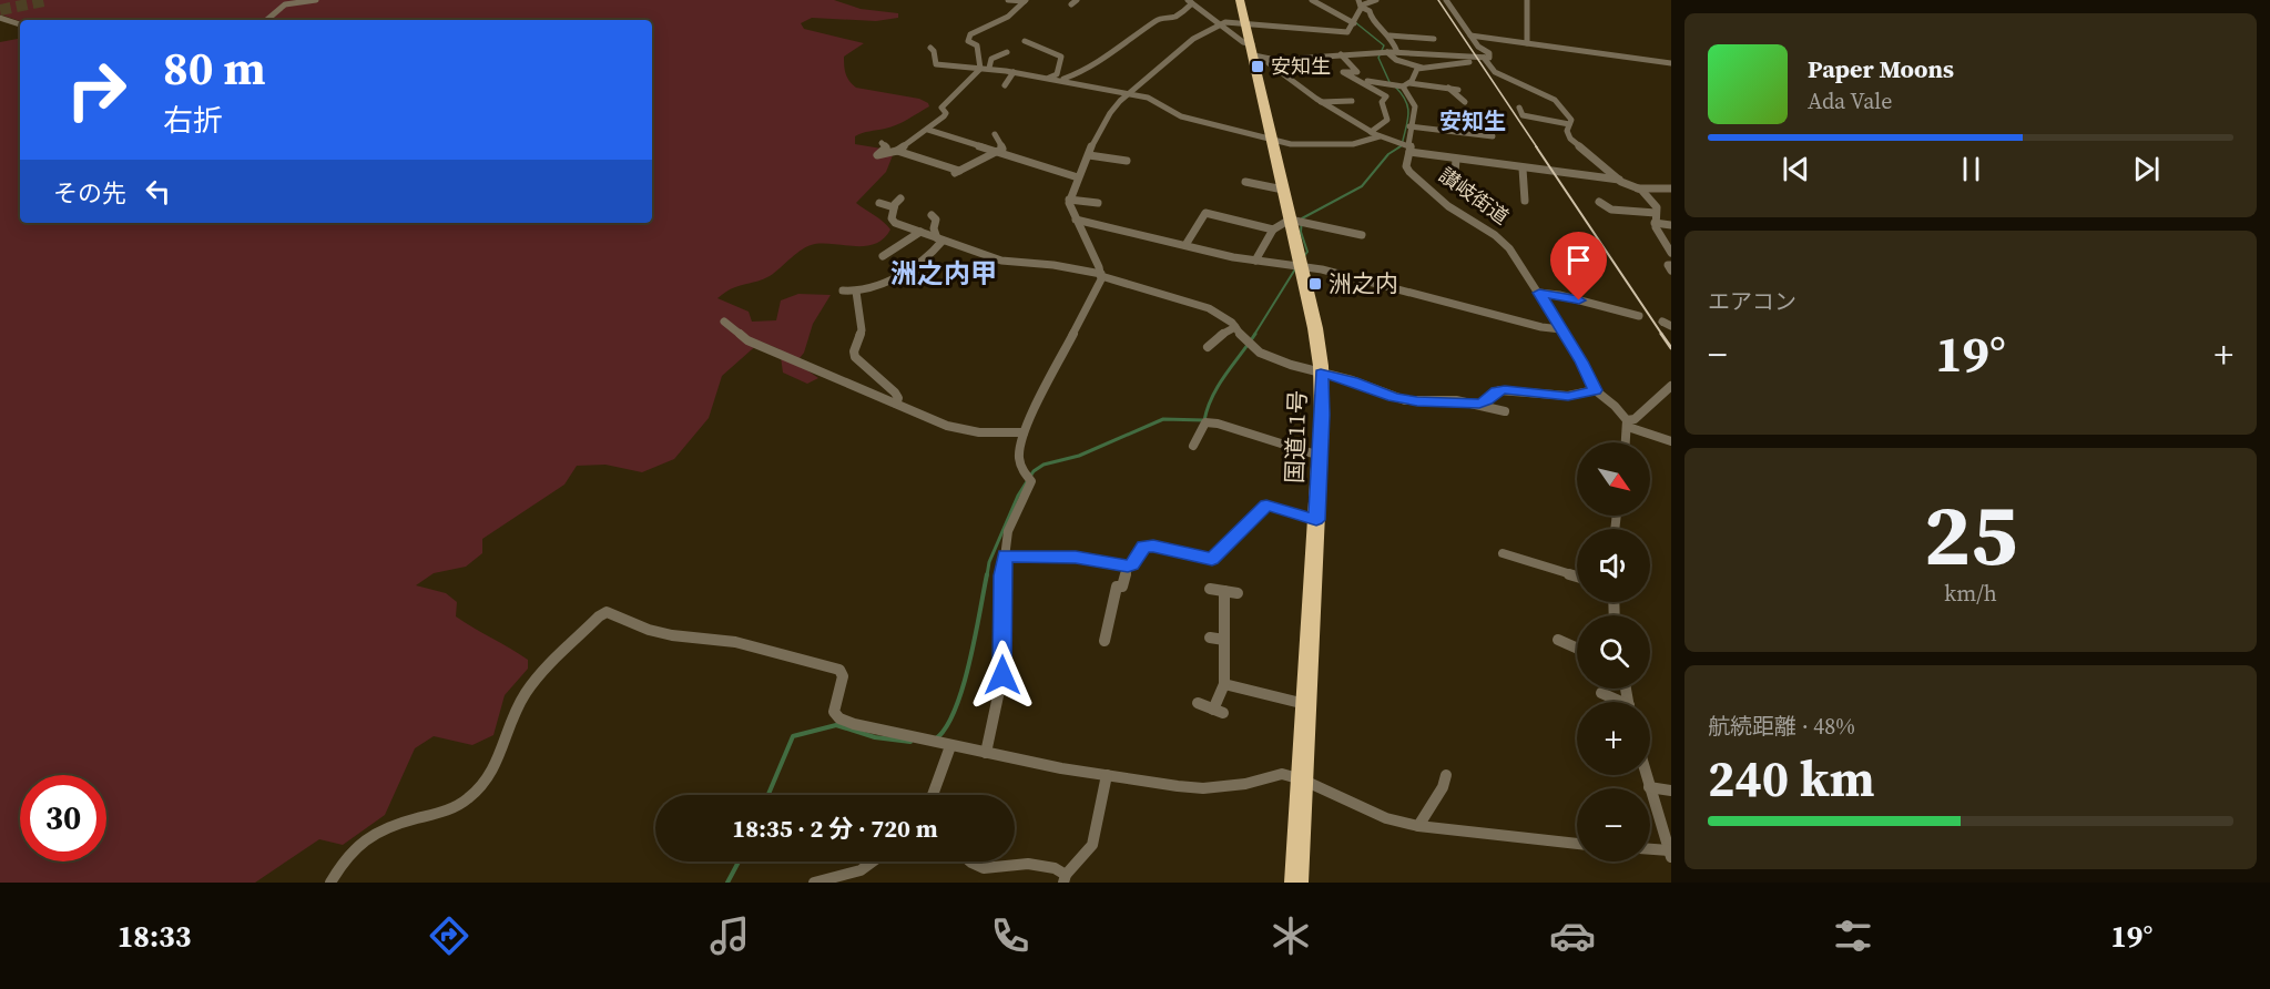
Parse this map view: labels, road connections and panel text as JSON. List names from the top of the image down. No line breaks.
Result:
{"streets":{"highway":["国道11号"],"street":["讃岐街道"]},"districts":["安知生","洲之内甲"],"places":{"transit":["安知生","洲之内"]},"north":"bottom right","page":{"turn":["80 m","右折"],"song":["Paper Moons","Ada Vale"],"then":"その先","tile":["エアコン",["25","km/h"],["航続距離 · 48%","240 km"]],"heat":["−","19°","+"],"map_buttons":["+","−"],"limit":"30","trip":"18:35 · 2 分 · 720 m","tabs":["18:33","19°"]}}
